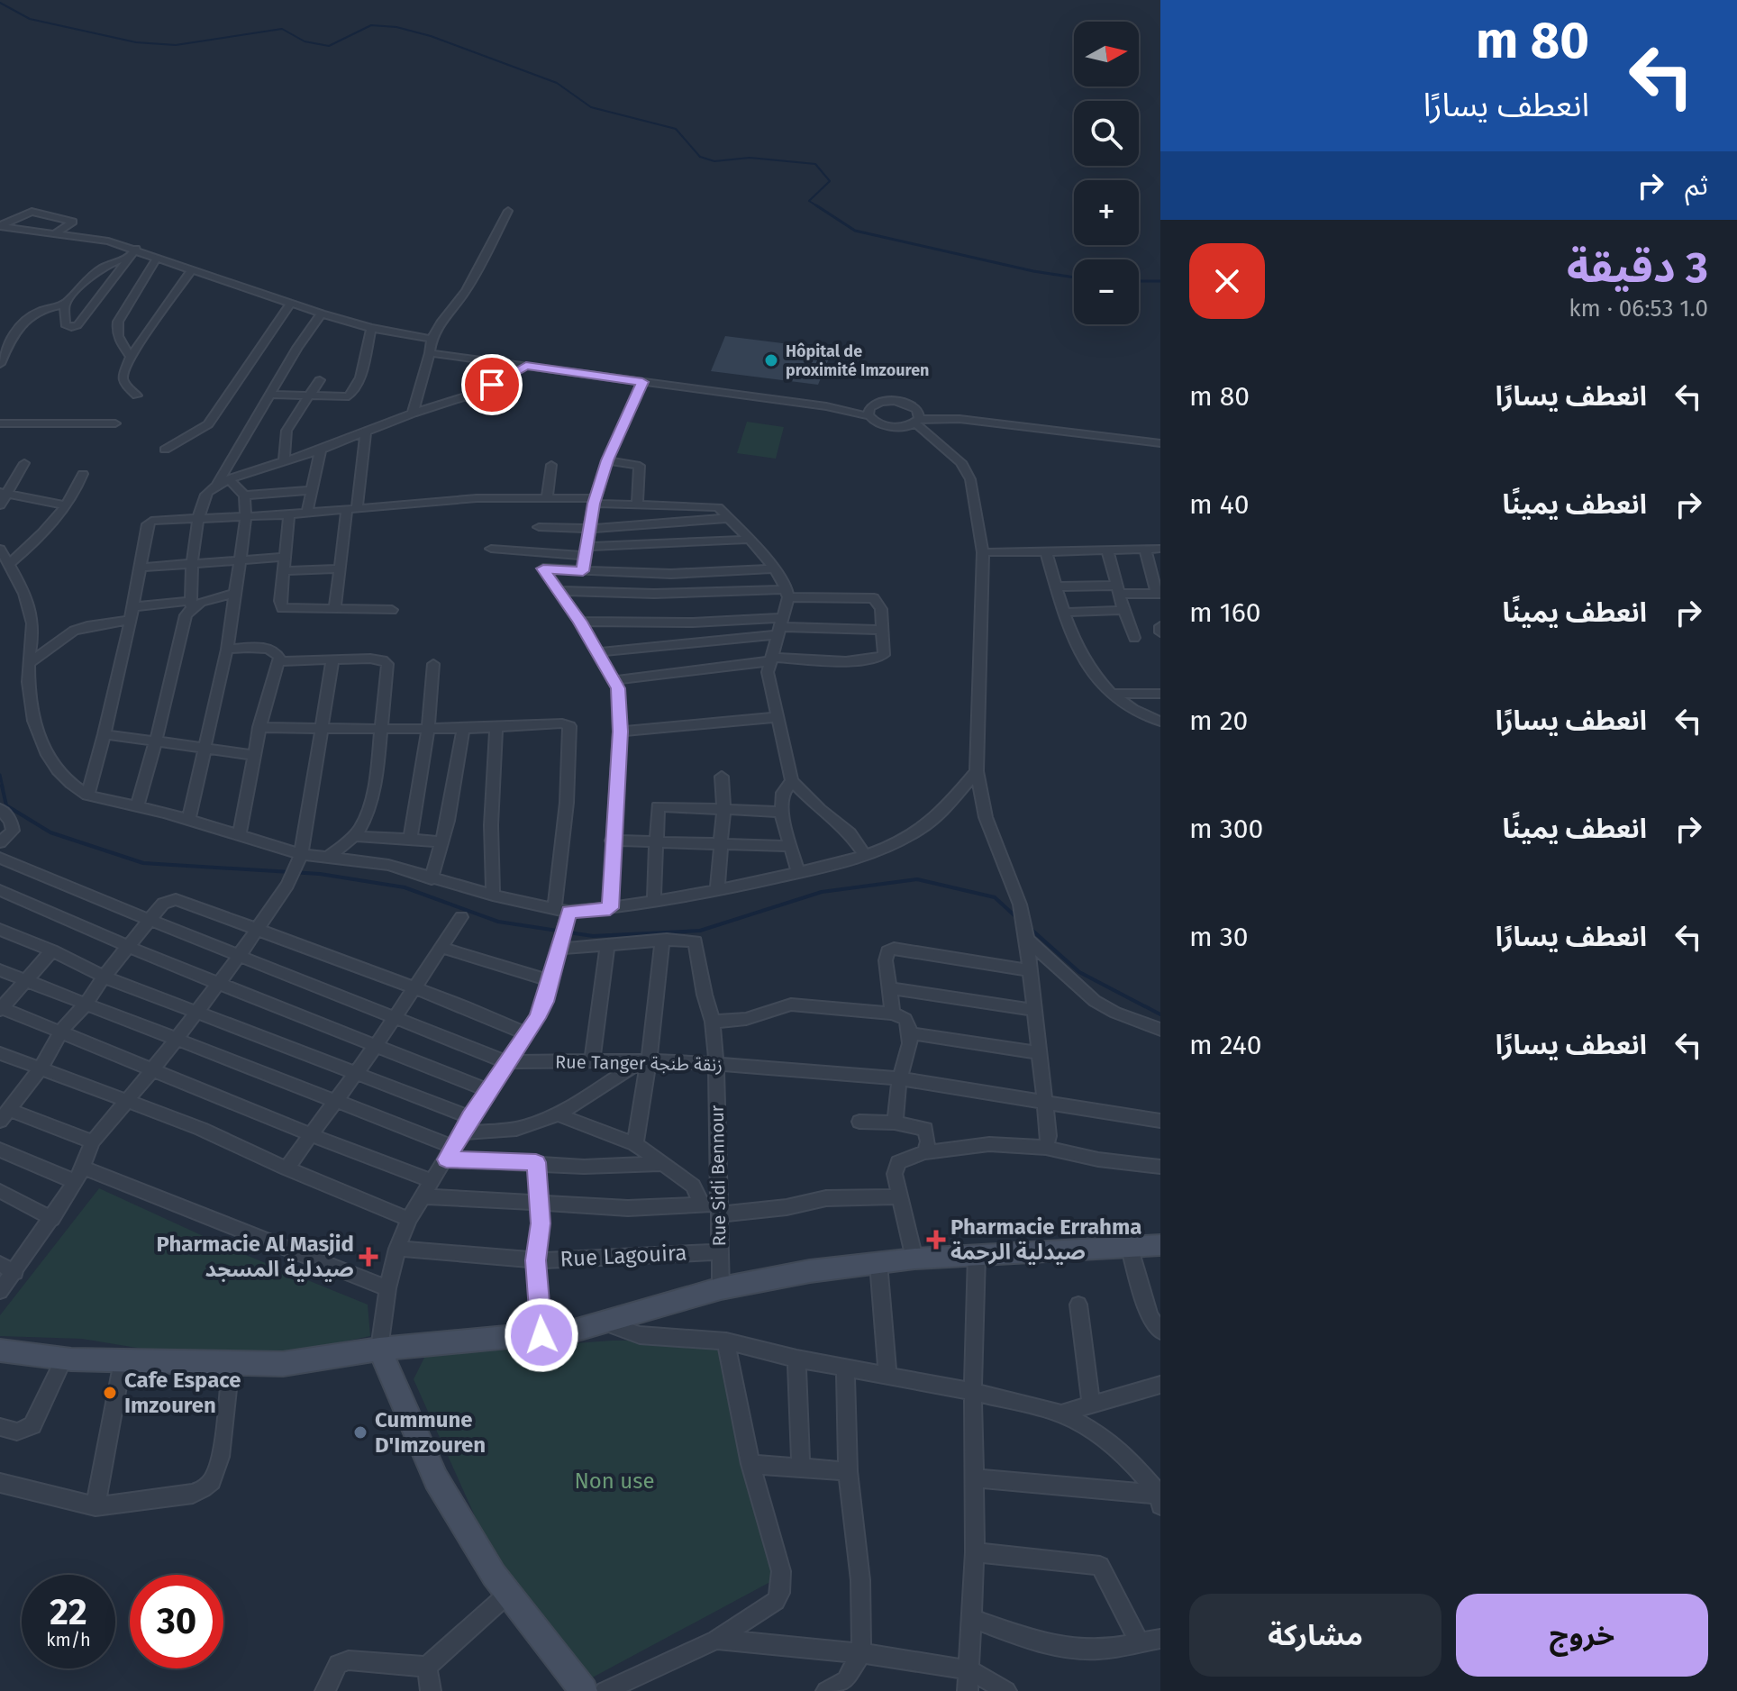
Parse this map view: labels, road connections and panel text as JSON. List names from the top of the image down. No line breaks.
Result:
{"streets":{"street":["Rue Tanger زنقة طنجة","Rue Sidi Bennour","Rue Lagouira"]},"crossings":[["Rue Tanger زنقة طنجة","Rue Sidi Bennour"],["Rue Sidi Bennour","Rue Lagouira"]],"parks":["Non use"],"places":{"other":["Hôpital de proximité Imzouren","Cafe Espace Imzouren","Cummune D'Imzouren"],"health":["Pharmacie Errahma صيدلية الرحمة","Pharmacie Al Masjid صيدلية المسجد"]},"north":"right","page":{"turn":["80 m","انعطف يسارًا"],"map_buttons":["+","−"],"then":"ثم","heading":["3 دقيقة","1.0 km · 06:53"],"list":[{"name":"انعطف يسارًا","value":"80 m"},{"name":"انعطف يمينًا","value":"40 m"},{"name":"انعطف يمينًا","value":"160 m"},{"name":"انعطف يسارًا","value":"20 m"},{"name":"انعطف يمينًا","value":"300 m"},{"name":"انعطف يسارًا","value":"30 m"},{"name":"انعطف يسارًا","value":"240 m"}],"speed":"22 km/h","limit":"30","buttons":["خروج","مشاركة"]}}
